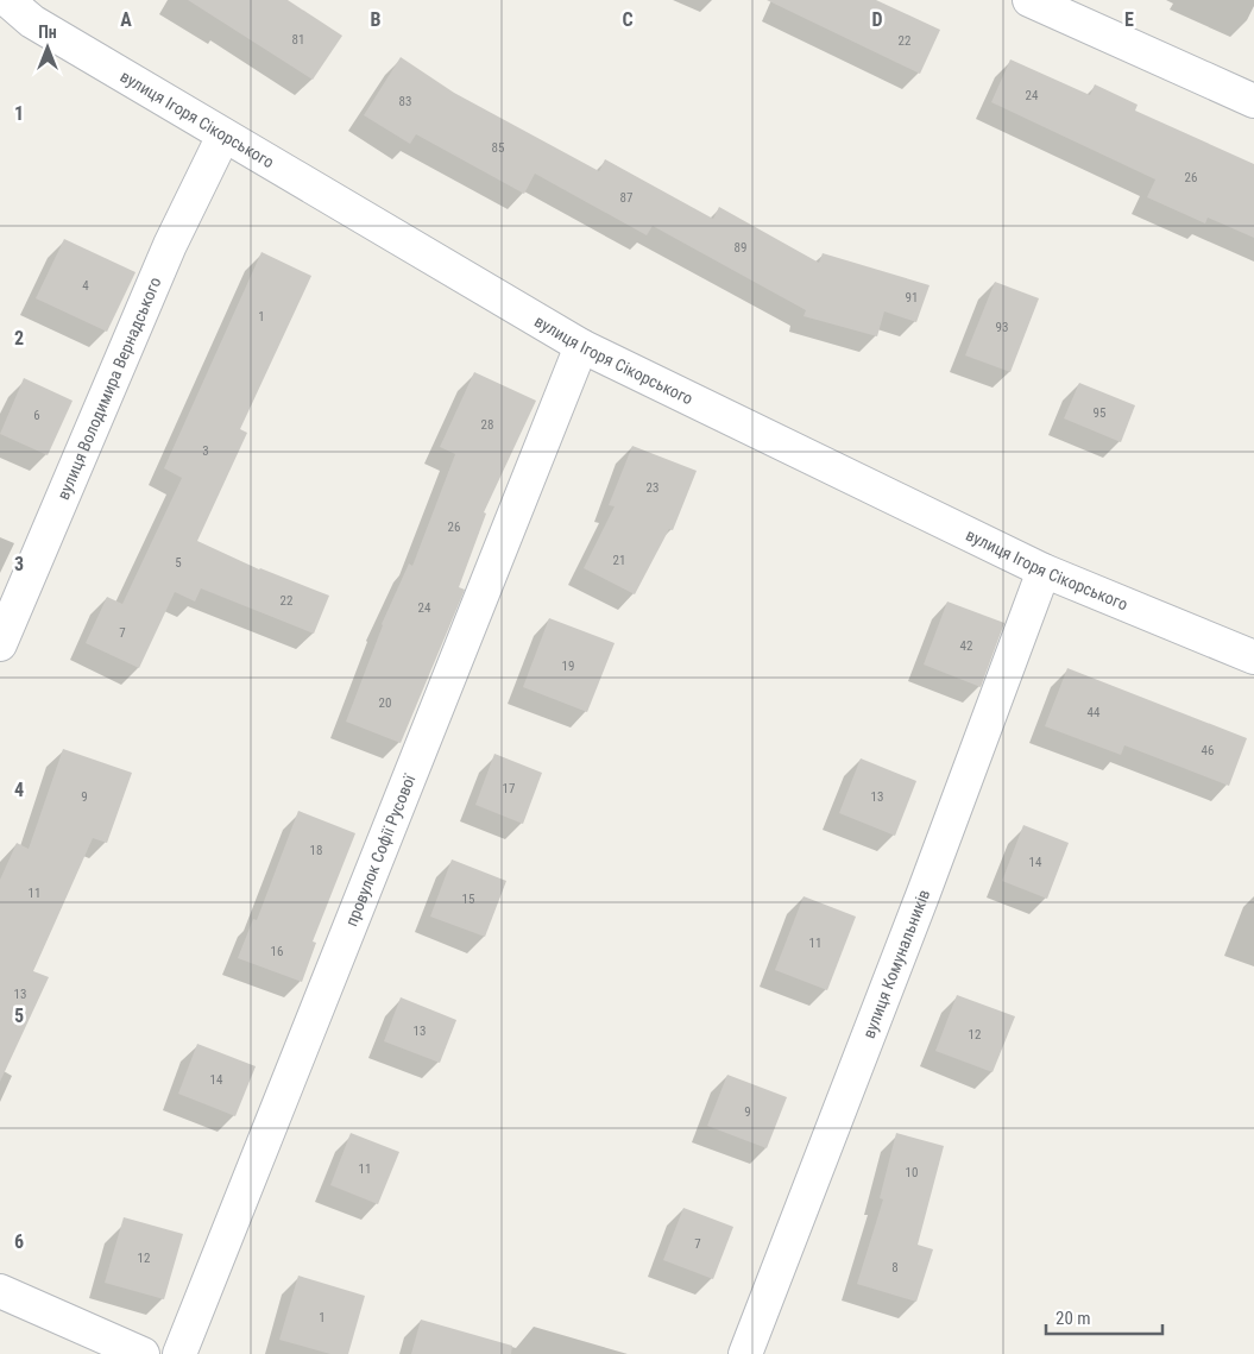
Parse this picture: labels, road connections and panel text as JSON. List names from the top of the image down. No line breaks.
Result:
{"streets":{"street":["вулиця Ігоря Сікорського","вулиця Володимира Вернадського","провулок Софії Русової","вулиця Комунальників"]},"crossings":[["вулиця Ігоря Сікорського","вулиця Володимира Вернадського"],["вулиця Ігоря Сікорського","провулок Софії Русової"],["вулиця Ігоря Сікорського","вулиця Комунальників"]],"house_numbers":["81","22","24","83","85","26","87","89","4","91","1","93","95","6","28","3","23","26","21","5","22","24","7","42","19","20","44","46","17","9","13","18","14","11","15","11","16","13","13","12","14","9","11","10","7","12","8","1"],"scale_bar":"20 m","north":"top","grid":{"columns":["A","B","C","D","E"],"rows":["1","2","3","4","5","6"]}}
